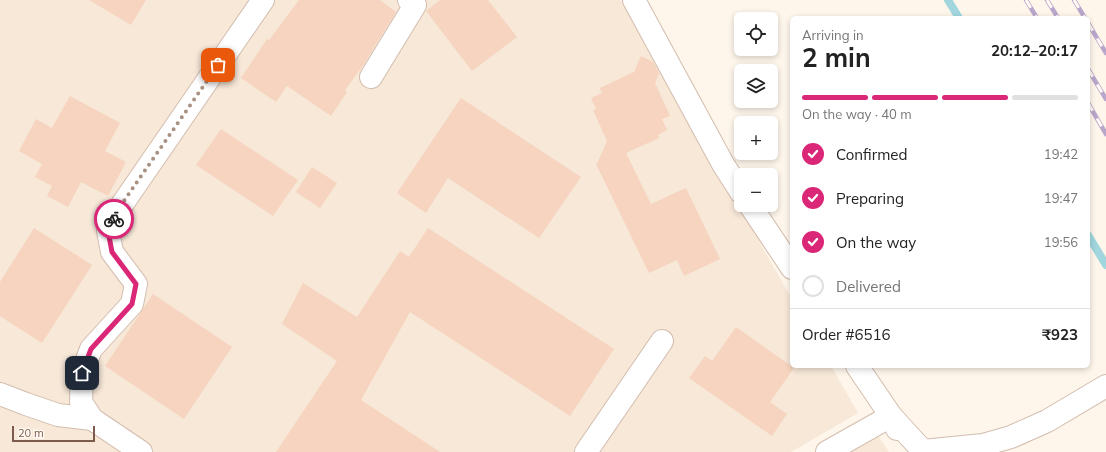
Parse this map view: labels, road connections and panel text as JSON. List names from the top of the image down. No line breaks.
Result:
{"scale_bar":"20 m","page":{"map_buttons":["+","−"],"heading":["2 min","Arriving in","20:12–20:17"],"panel":["Order #6516","₹923"],"bar":"On the way · 40 m","list":[["Confirmed","19:42"],["Preparing","19:47"],["On the way","19:56"],"Delivered"],"scale":"20 m"}}
